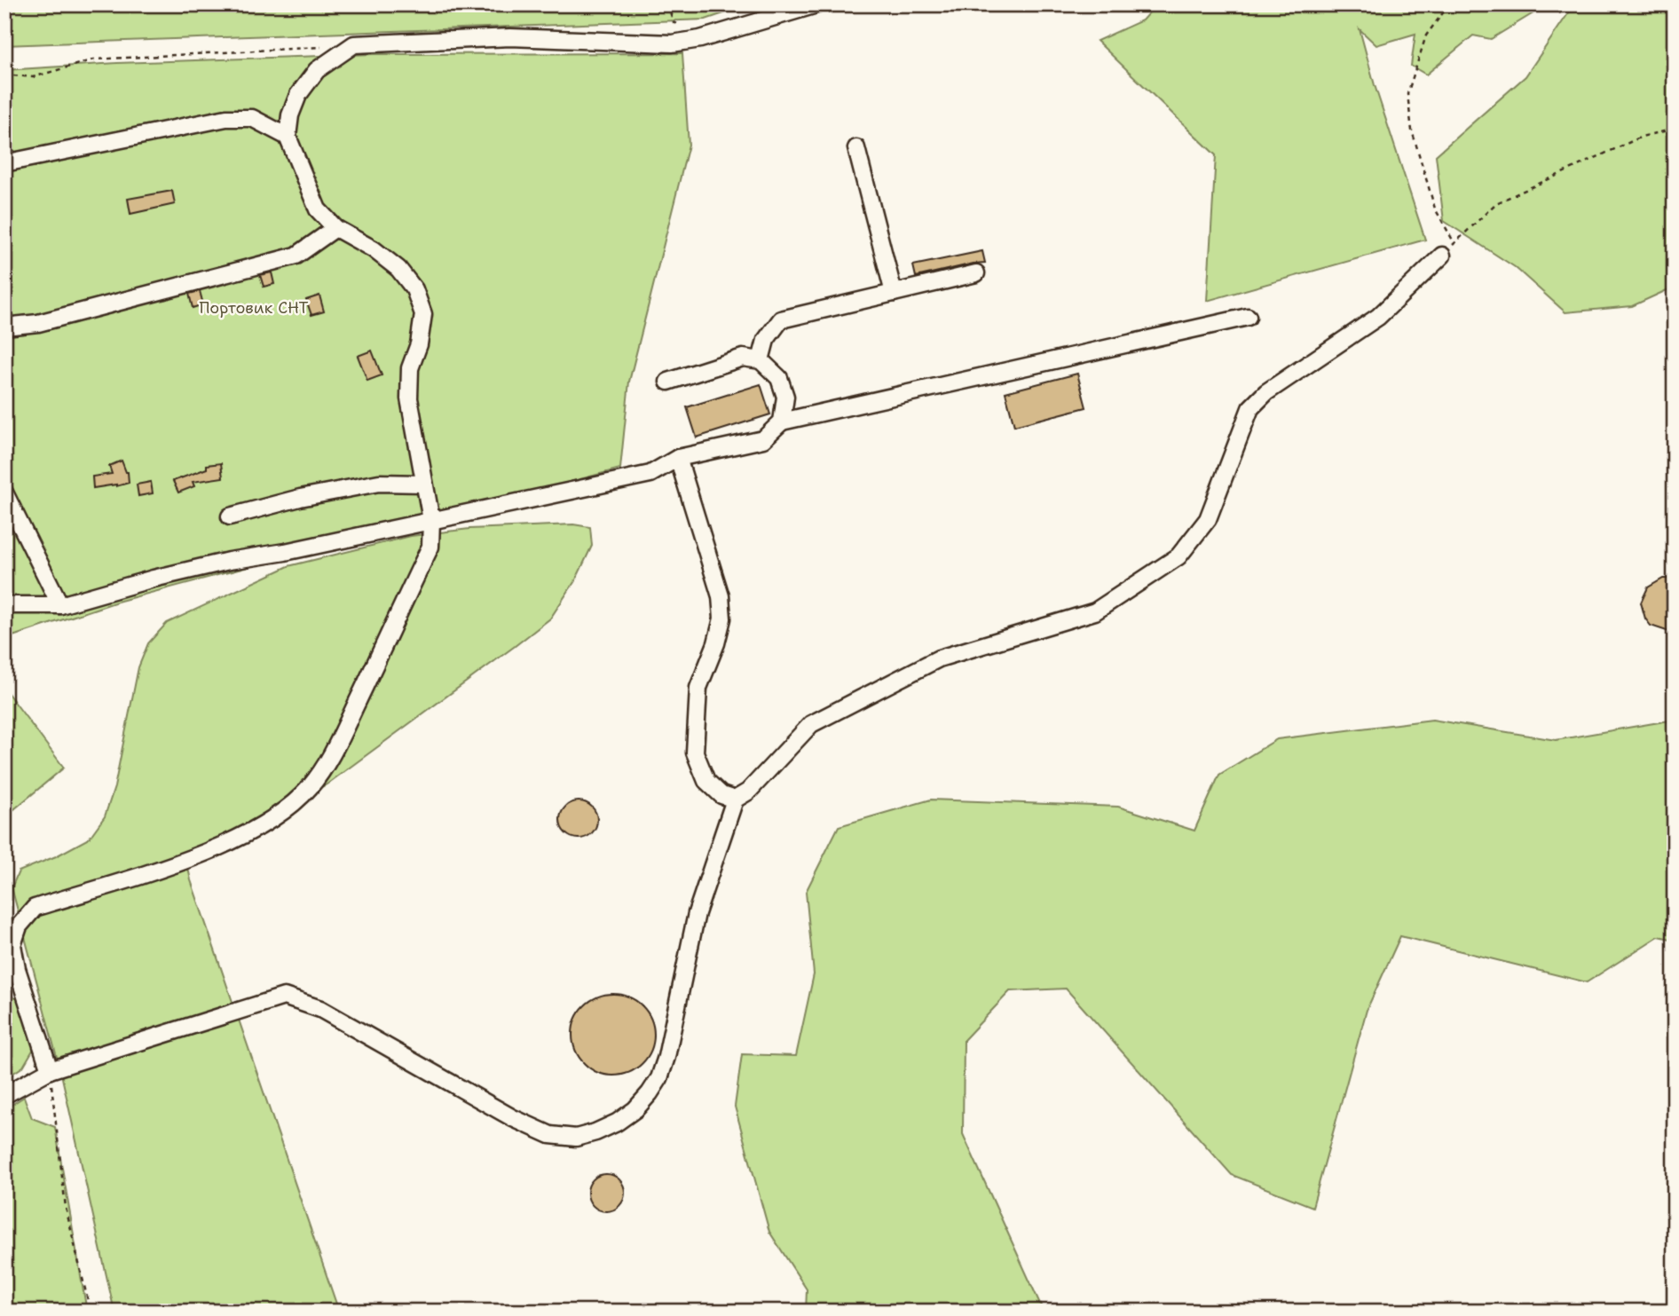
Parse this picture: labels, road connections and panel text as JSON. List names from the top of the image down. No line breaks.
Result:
{"parks":["Портовик СНТ"]}
